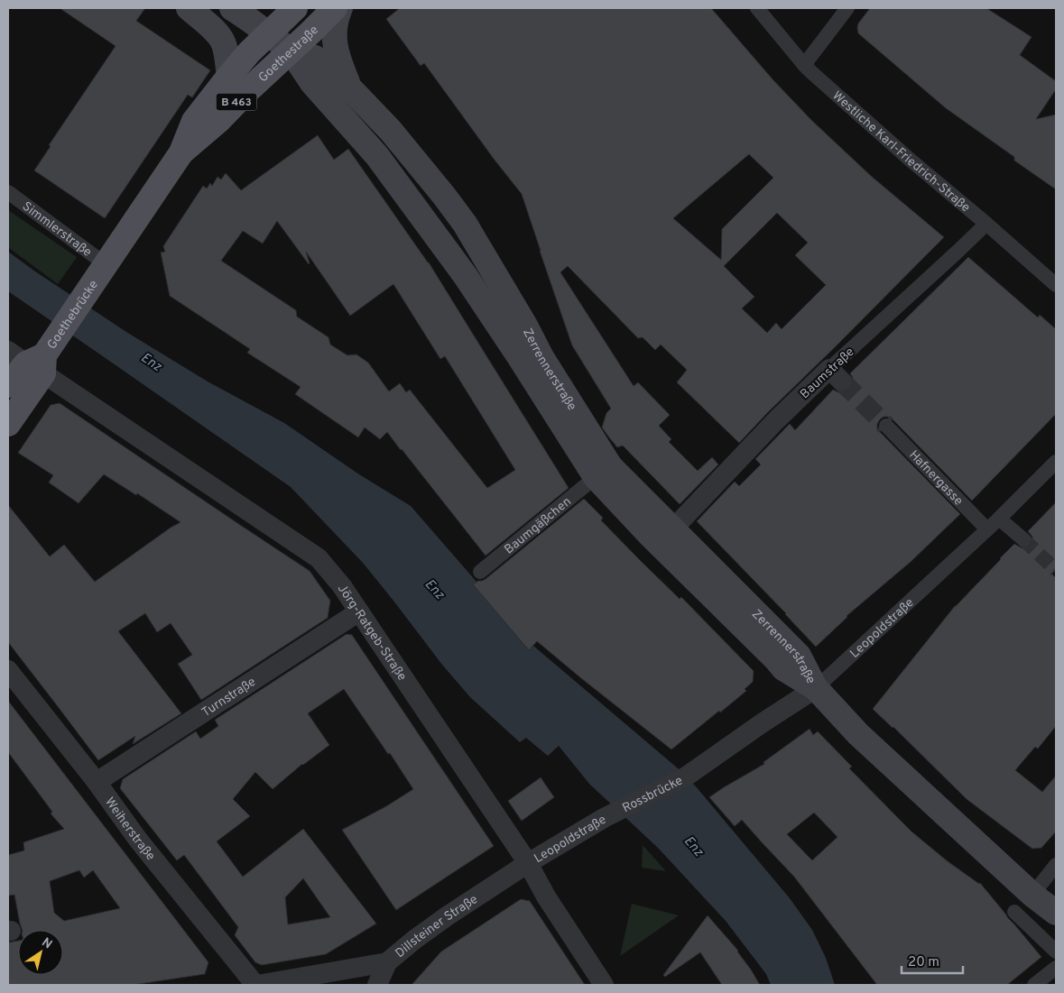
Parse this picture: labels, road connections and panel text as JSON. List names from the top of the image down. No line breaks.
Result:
{"streets":{"main road":["Goethestraße","B 463","Goethebrücke","Zerrennerstraße"],"street":["Westliche Karl-Friedrich-Straße","Simmlerstraße","Baumstraße","Hafnergasse","Baumgäßchen","Leopoldstraße","Jörg-Ratgeb-Straße","Turnstraße","Rossbrücke","Weiherstraße","Dillsteiner Straße"]},"crossings":[["Goethestraße","Simmlerstraße"],["Goethestraße","Goethebrücke"],["Goethestraße","Zerrennerstraße"],["B 463","Goethebrücke"],["B 463","Jörg-Ratgeb-Straße"],["Westliche Karl-Friedrich-Straße","Baumstraße"],["Simmlerstraße","Goethebrücke"],["Goethebrücke","Jörg-Ratgeb-Straße"],["Zerrennerstraße","Baumstraße"],["Zerrennerstraße","Baumgäßchen"],["Zerrennerstraße","Leopoldstraße"],["Hafnergasse","Leopoldstraße"],["Leopoldstraße","Jörg-Ratgeb-Straße"],["Leopoldstraße","Rossbrücke"],["Leopoldstraße","Dillsteiner Straße"],["Jörg-Ratgeb-Straße","Turnstraße"],["Jörg-Ratgeb-Straße","Dillsteiner Straße"],["Turnstraße","Weiherstraße"],["Weiherstraße","Dillsteiner Straße"]],"water":["Enz"],"scale_bar":"20 m","north":"top right"}
